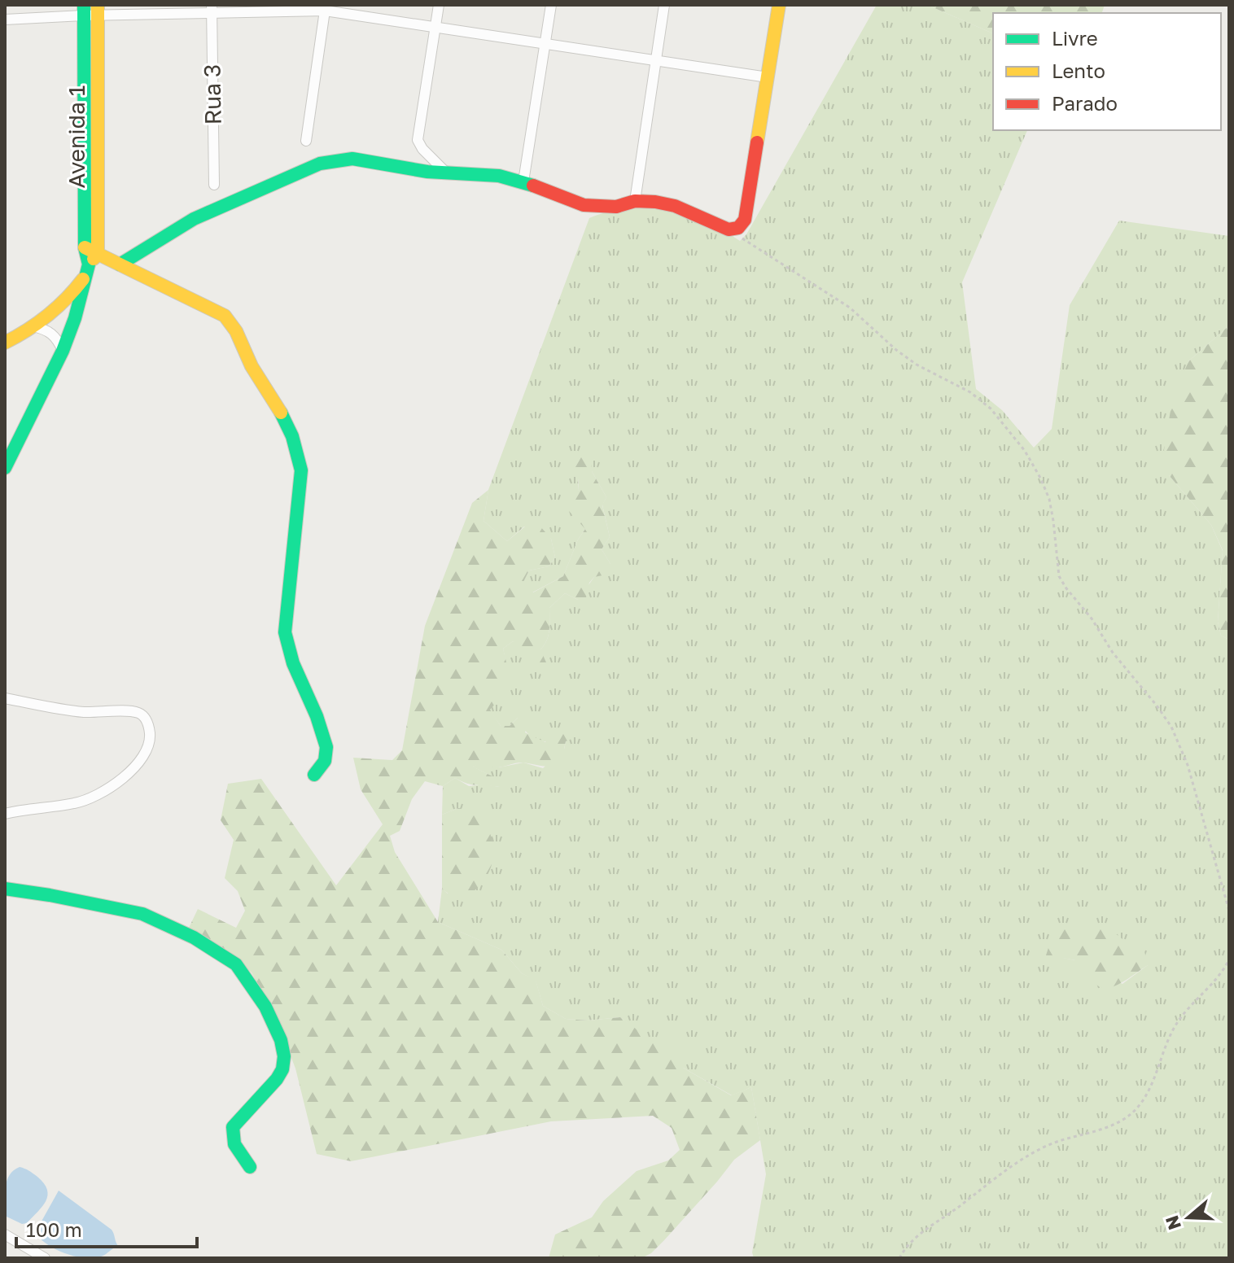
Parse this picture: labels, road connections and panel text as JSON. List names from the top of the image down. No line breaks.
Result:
{"streets":{"street":["Rua 3","Avenida 1"]},"legend":["Livre","Lento","Parado"],"scale_bar":"100 m","north":"left"}
